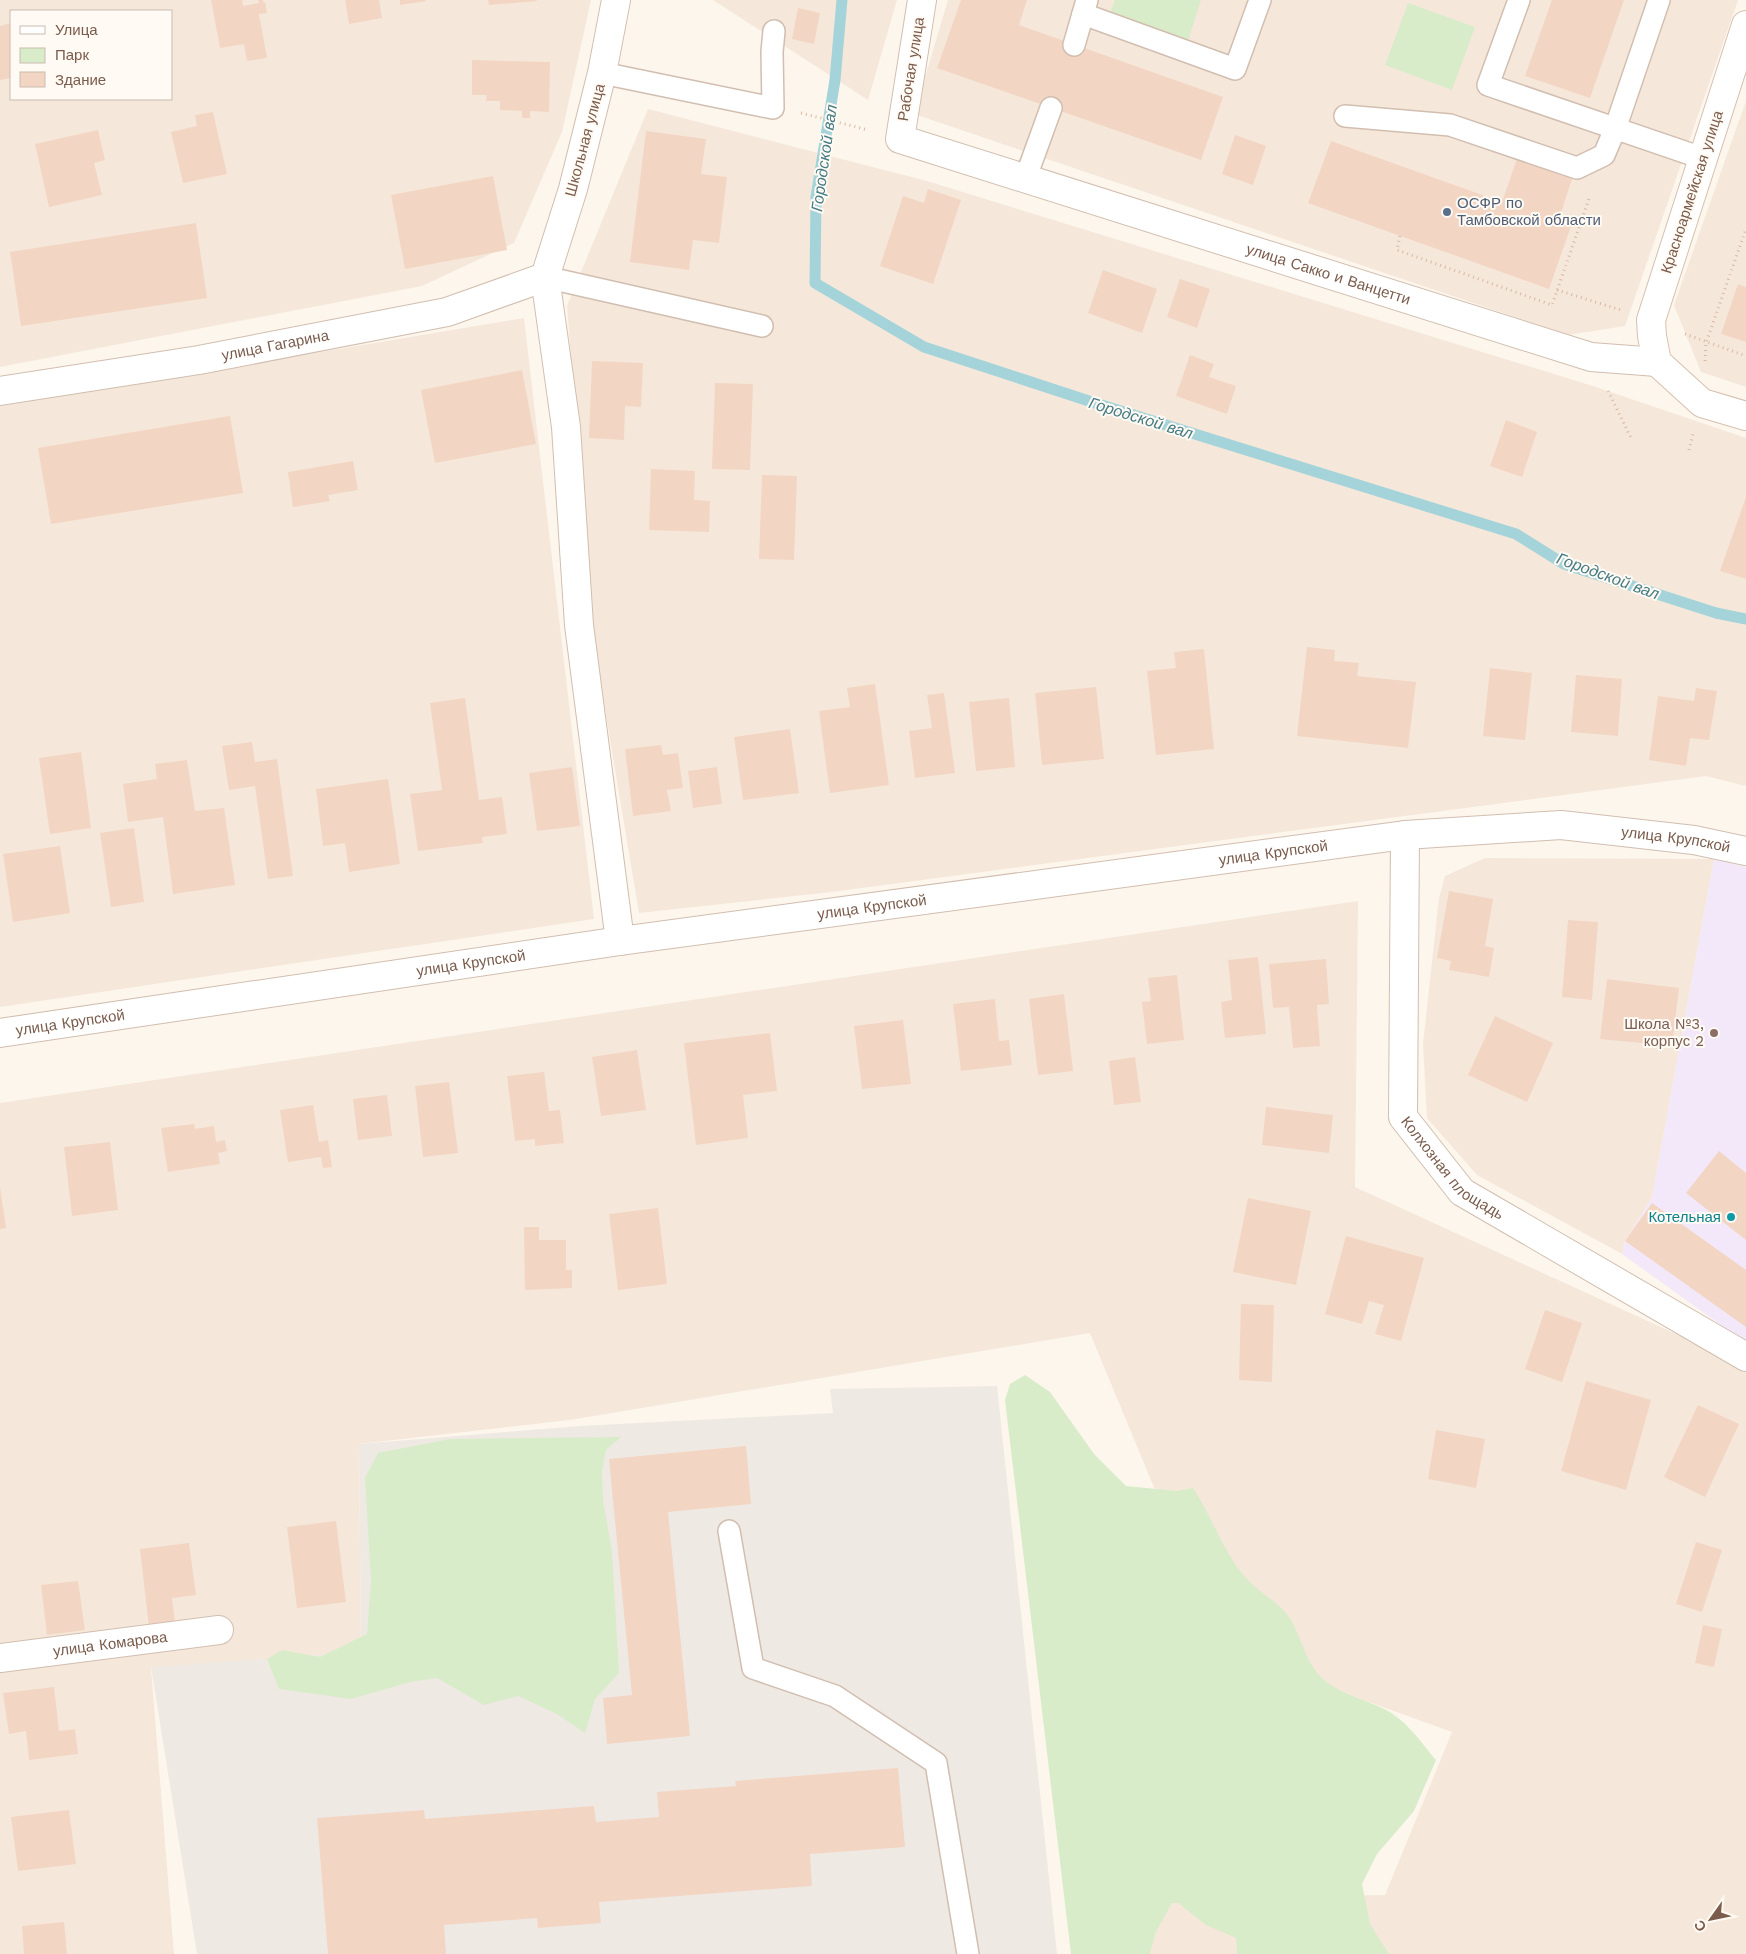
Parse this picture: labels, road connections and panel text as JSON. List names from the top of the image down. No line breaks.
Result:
{"streets":{"street":["Рабочая улица","Школьная улица","Красноармейская улица","улица Сакко и Ванцетти","улица Гагарина","улица Крупской","Колхозная площадь","улица Комарова"]},"crossings":[["Рабочая улица","улица Сакко и Ванцетти"],["Школьная улица","улица Гагарина"],["Красноармейская улица","улица Сакко и Ванцетти"],["улица Крупской","Колхозная площадь"]],"water":["Городской вал"],"places":["ОСФР по Тамбовской области","Школа №3, корпус 2","Котельная"],"legend":["Улица","Парк","Здание"],"north":"bottom left"}
